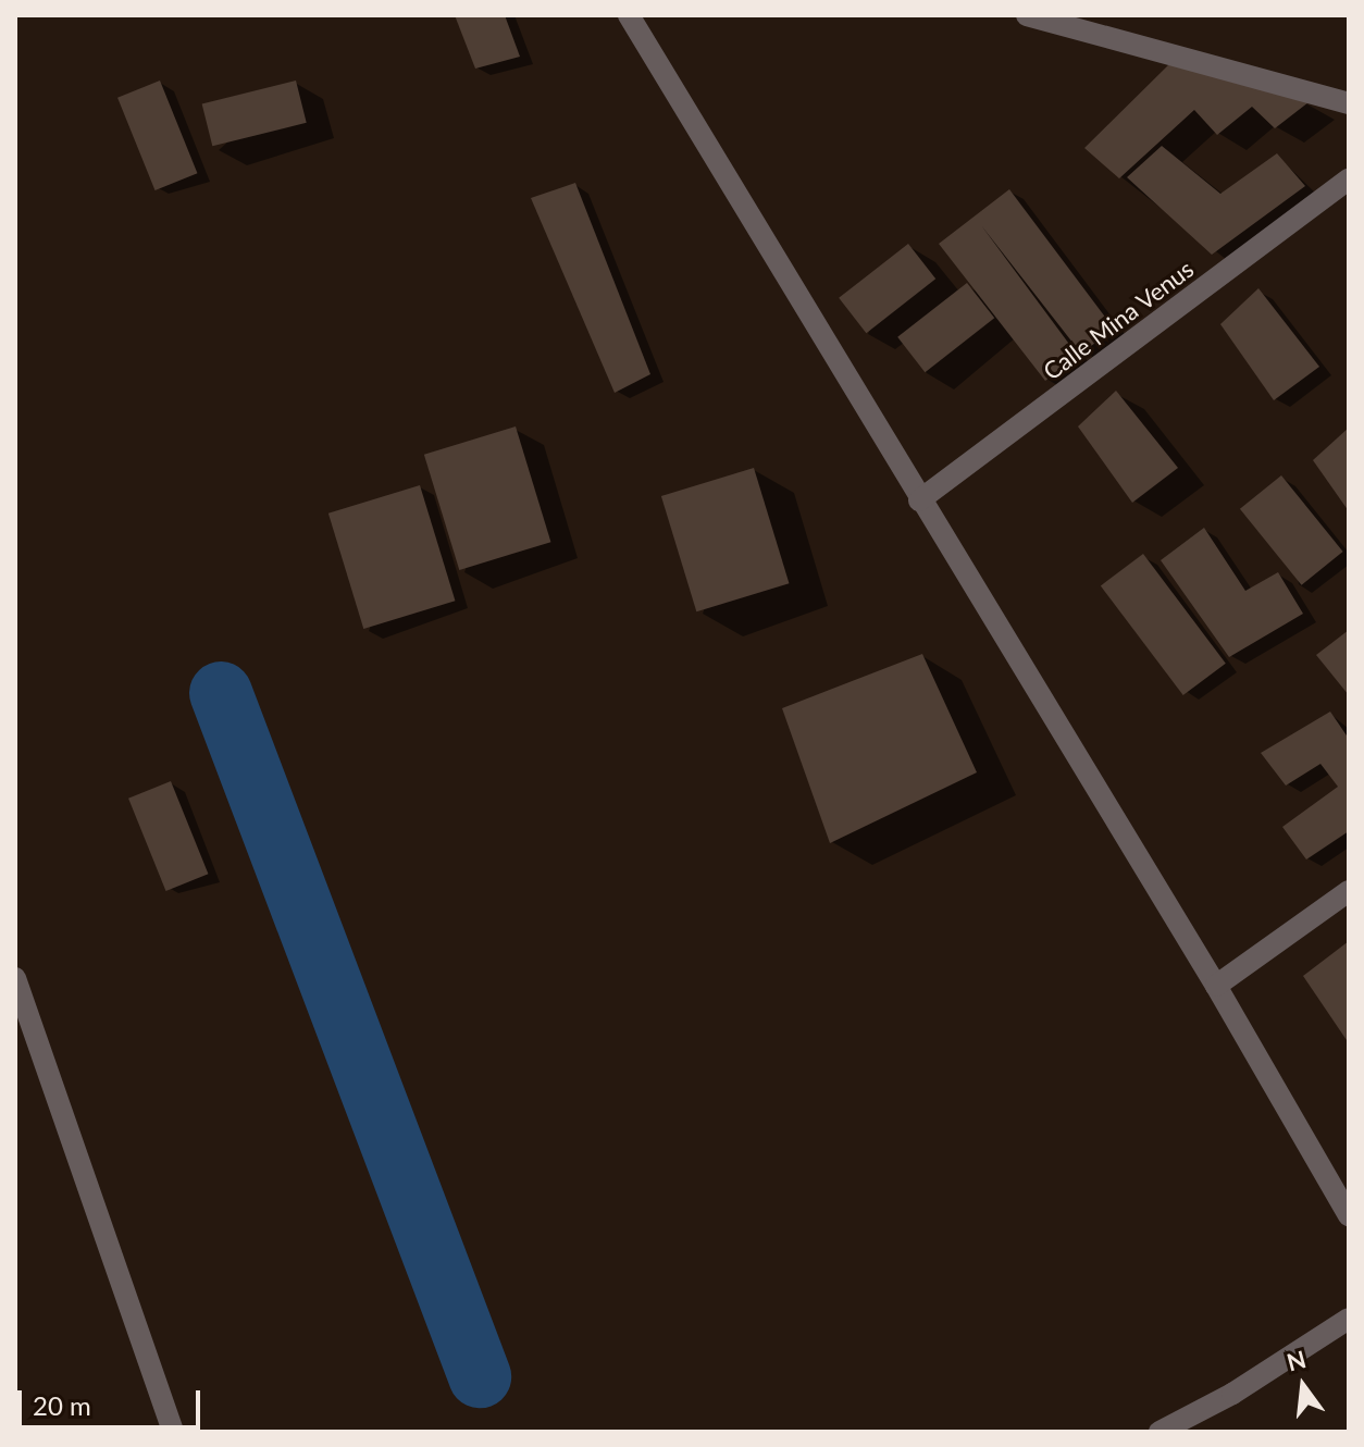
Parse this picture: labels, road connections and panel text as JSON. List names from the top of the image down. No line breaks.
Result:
{"streets":{"street":["Calle Mina Venus"]},"scale_bar":"20 m","north":"top"}
